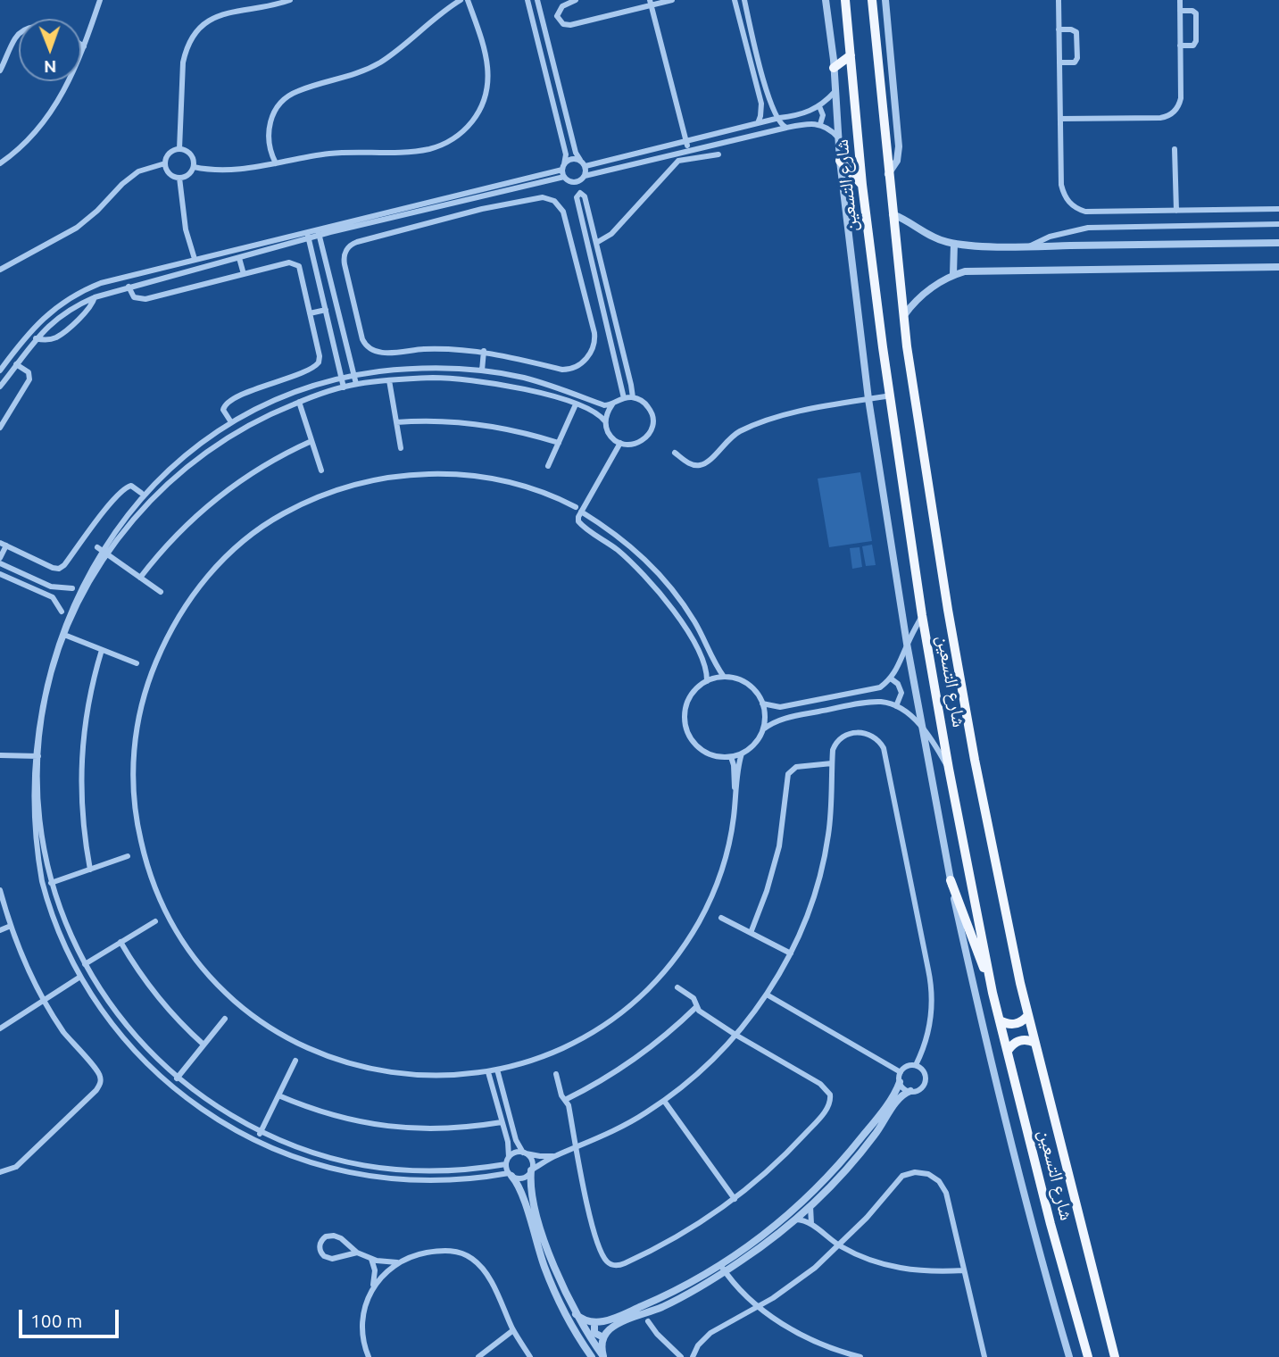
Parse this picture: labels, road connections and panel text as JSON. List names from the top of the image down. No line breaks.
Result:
{"streets":{"main road":["شارع التسعين"]},"scale_bar":"100 m","north":"bottom"}
